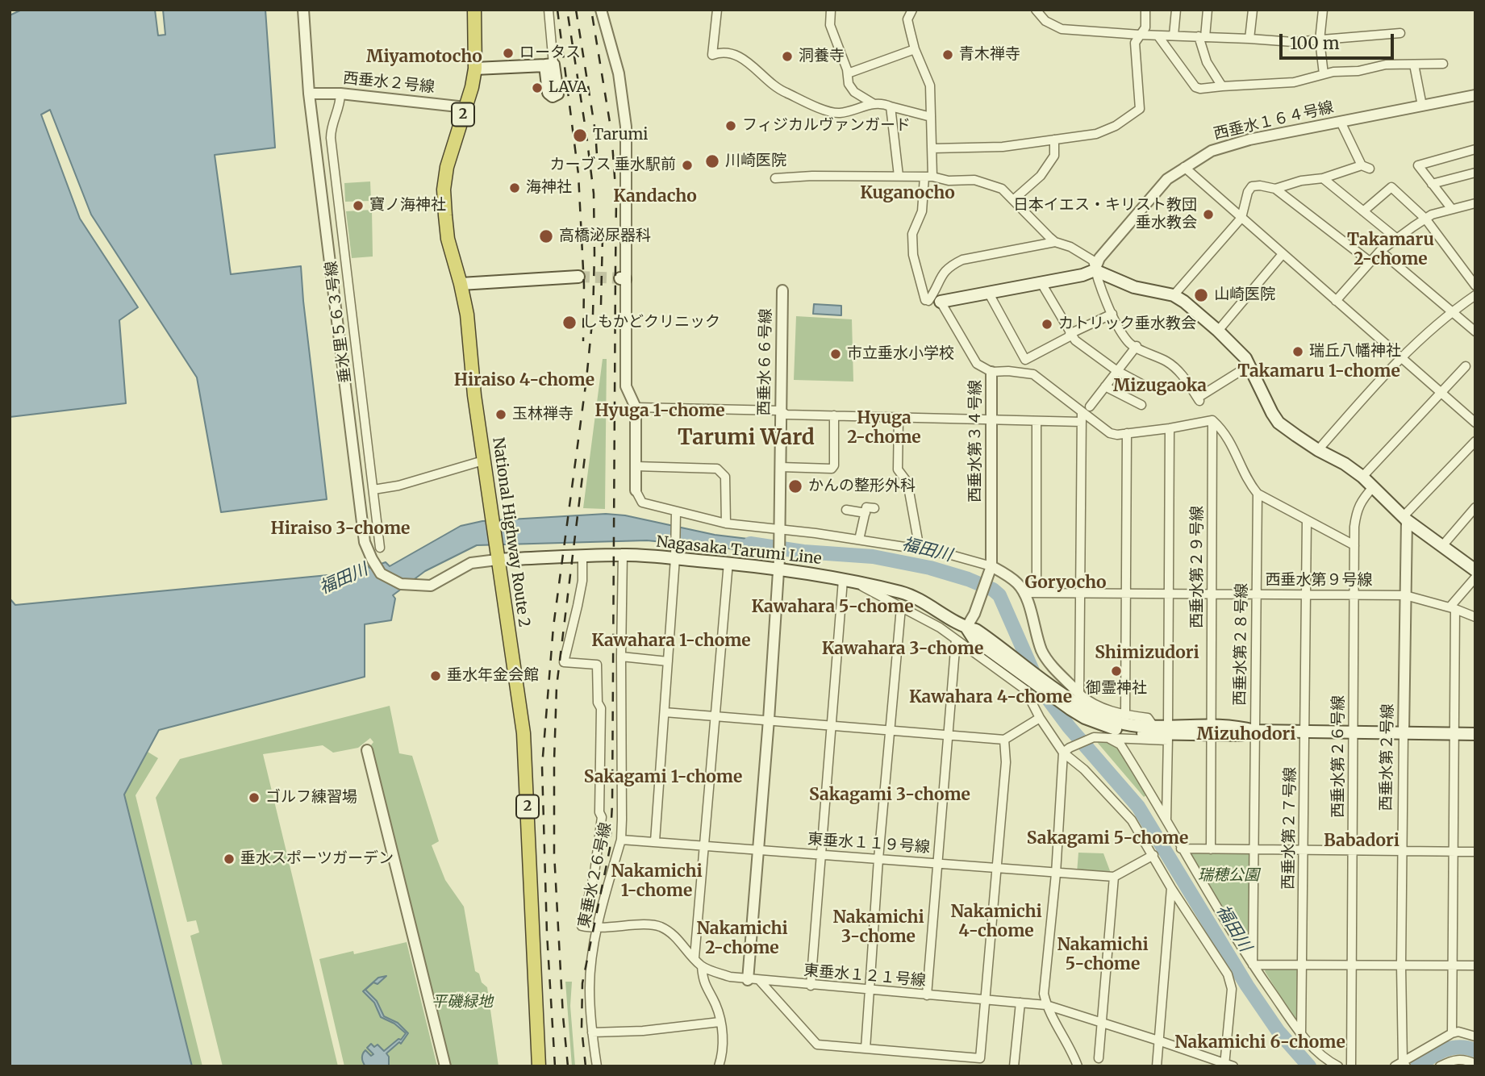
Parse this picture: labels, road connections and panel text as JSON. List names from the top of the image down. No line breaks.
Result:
{"streets":{"highway":["2","National Highway Route 2"],"main road":["Nagasaka Tarumi Line"],"street":["西垂水２号線","西垂水１６４号線","垂水里５６３号線","西垂水６６号線","西垂水第３４号線","西垂水第２９号線","西垂水第９号線","西垂水第２８号線","西垂水第２６号線","西垂水第２号線","西垂水第２７号線","東垂水１１９号線","東垂水２６号線","東垂水１２１号線"]},"crossings":[["西垂水２号線","垂水里５６３号線"],["西垂水２号線","National Highway Route 2"],["西垂水６６号線","Nagasaka Tarumi Line"],["西垂水６６号線","東垂水１１９号線"],["西垂水６６号線","東垂水１２１号線"],["西垂水第３４号線","Nagasaka Tarumi Line"],["National Highway Route 2","Nagasaka Tarumi Line"],["Nagasaka Tarumi Line","西垂水第２９号線"],["Nagasaka Tarumi Line","西垂水第２８号線"],["Nagasaka Tarumi Line","西垂水第２６号線"],["Nagasaka Tarumi Line","西垂水第２号線"],["Nagasaka Tarumi Line","西垂水第２７号線"],["Nagasaka Tarumi Line","東垂水２６号線"],["西垂水第２９号線","西垂水第９号線"],["西垂水第９号線","西垂水第２８号線"],["西垂水第９号線","西垂水第２６号線"],["西垂水第９号線","西垂水第２号線"],["西垂水第９号線","西垂水第２７号線"],["東垂水１１９号線","東垂水２６号線"]],"districts":["Miyamotocho","Kuganocho","Kandacho","Takamaru 2-chome","Takamaru 1-chome","Hiraiso 4-chome","Mizugaoka","Hyuga 1-chome","Hyuga 2-chome","Tarumi Ward","Hiraiso 3-chome","Goryocho","Kawahara 5-chome","Kawahara 1-chome","Kawahara 3-chome","Shimizudori","Kawahara 4-chome","Mizuhodori","Sakagami 1-chome","Sakagami 3-chome","Sakagami 5-chome","Babadori","Nakamichi 1-chome","Nakamichi 4-chome","Nakamichi 3-chome","Nakamichi 2-chome","Nakamichi 5-chome","Nakamichi 6-chome"],"water":["福田川"],"parks":["瑞穂公園","平磯緑地"],"places":["ロータス","青木禅寺","洞養寺","LAVA","フィジカルヴァンガード","Tarumi","川崎医院","カーブス 垂水駅前","海神社","寶ノ海神社","日本イエス・キリスト教団 垂水教会","高橋泌尿器科","山崎医院","しもかどクリニック","カトリック垂水教会","瑞丘八幡神社","市立垂水小学校","玉林禅寺","かんの整形外科","御霊神社","垂水年金会館","ゴルフ練習場","垂水スポーツガーデン"],"scale_bar":"100 m"}
